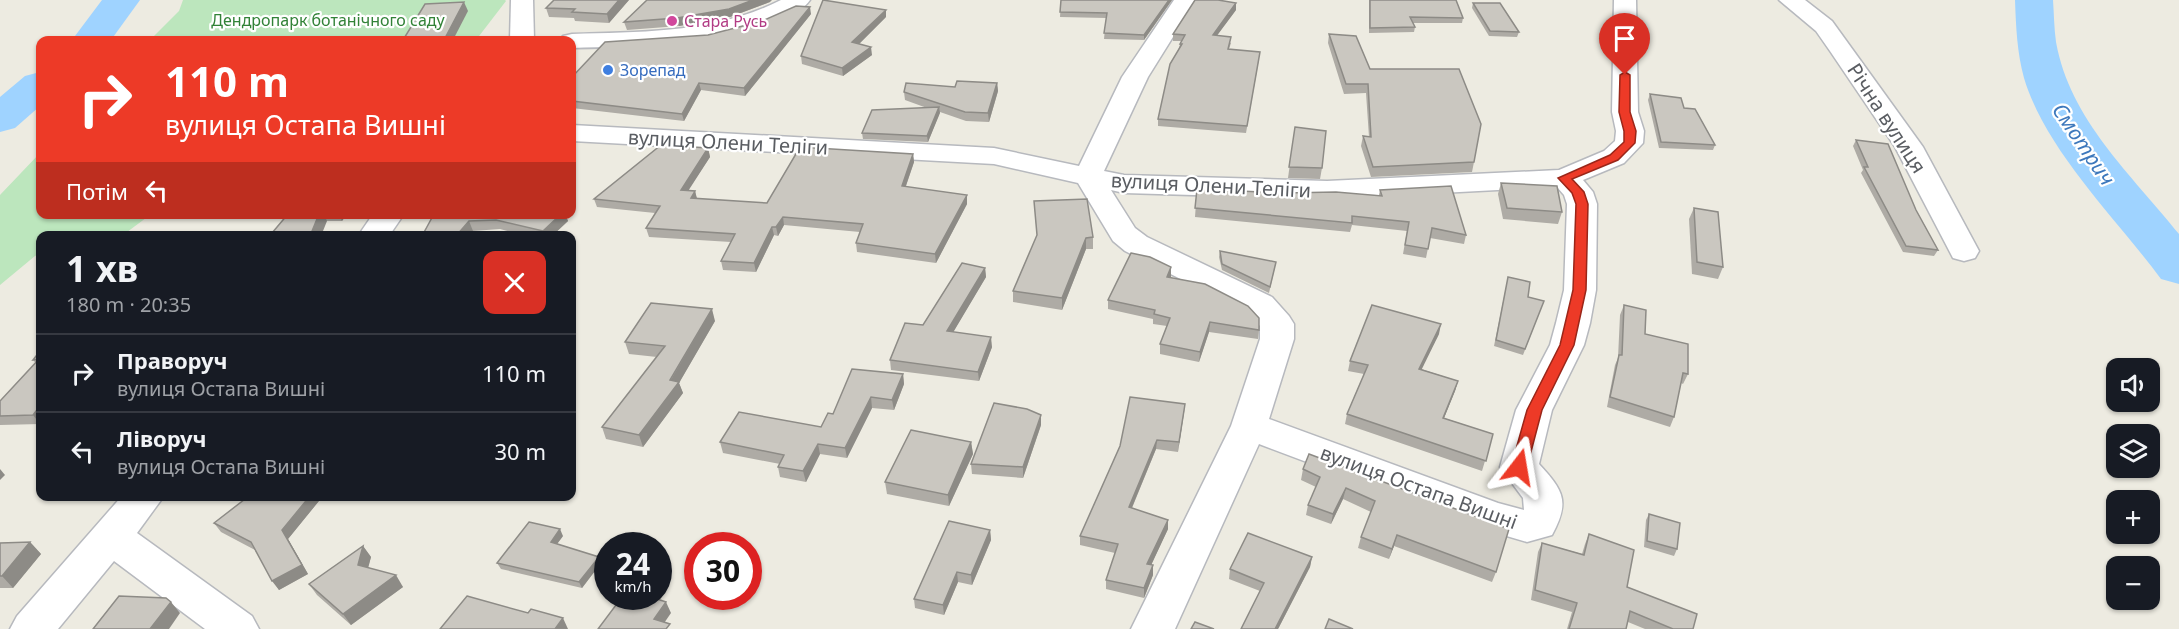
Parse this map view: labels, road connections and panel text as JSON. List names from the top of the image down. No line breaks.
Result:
{"streets":{"street":["Річна вулиця","вулиця Олени Теліги","вулиця Остапа Вишні"]},"crossings":[["вулиця Олени Теліги","вулиця Остапа Вишні"]],"water":["Смотрич"],"parks":["Дендропарк ботанічного саду"],"places":["Стара Русь","Зорепад"],"page":{"turn":["110 m","вулиця Остапа Вишні"],"then":"Потім","heading":["1 хв","180 m · 20:35"],"list":[{"name":"Праворуч","note":"вулиця Остапа Вишні","value":"110 m"},{"name":"Ліворуч","note":"вулиця Остапа Вишні","value":"30 m"}],"map_buttons":["+","−"],"speed":"24 km/h","limit":"30"}}
